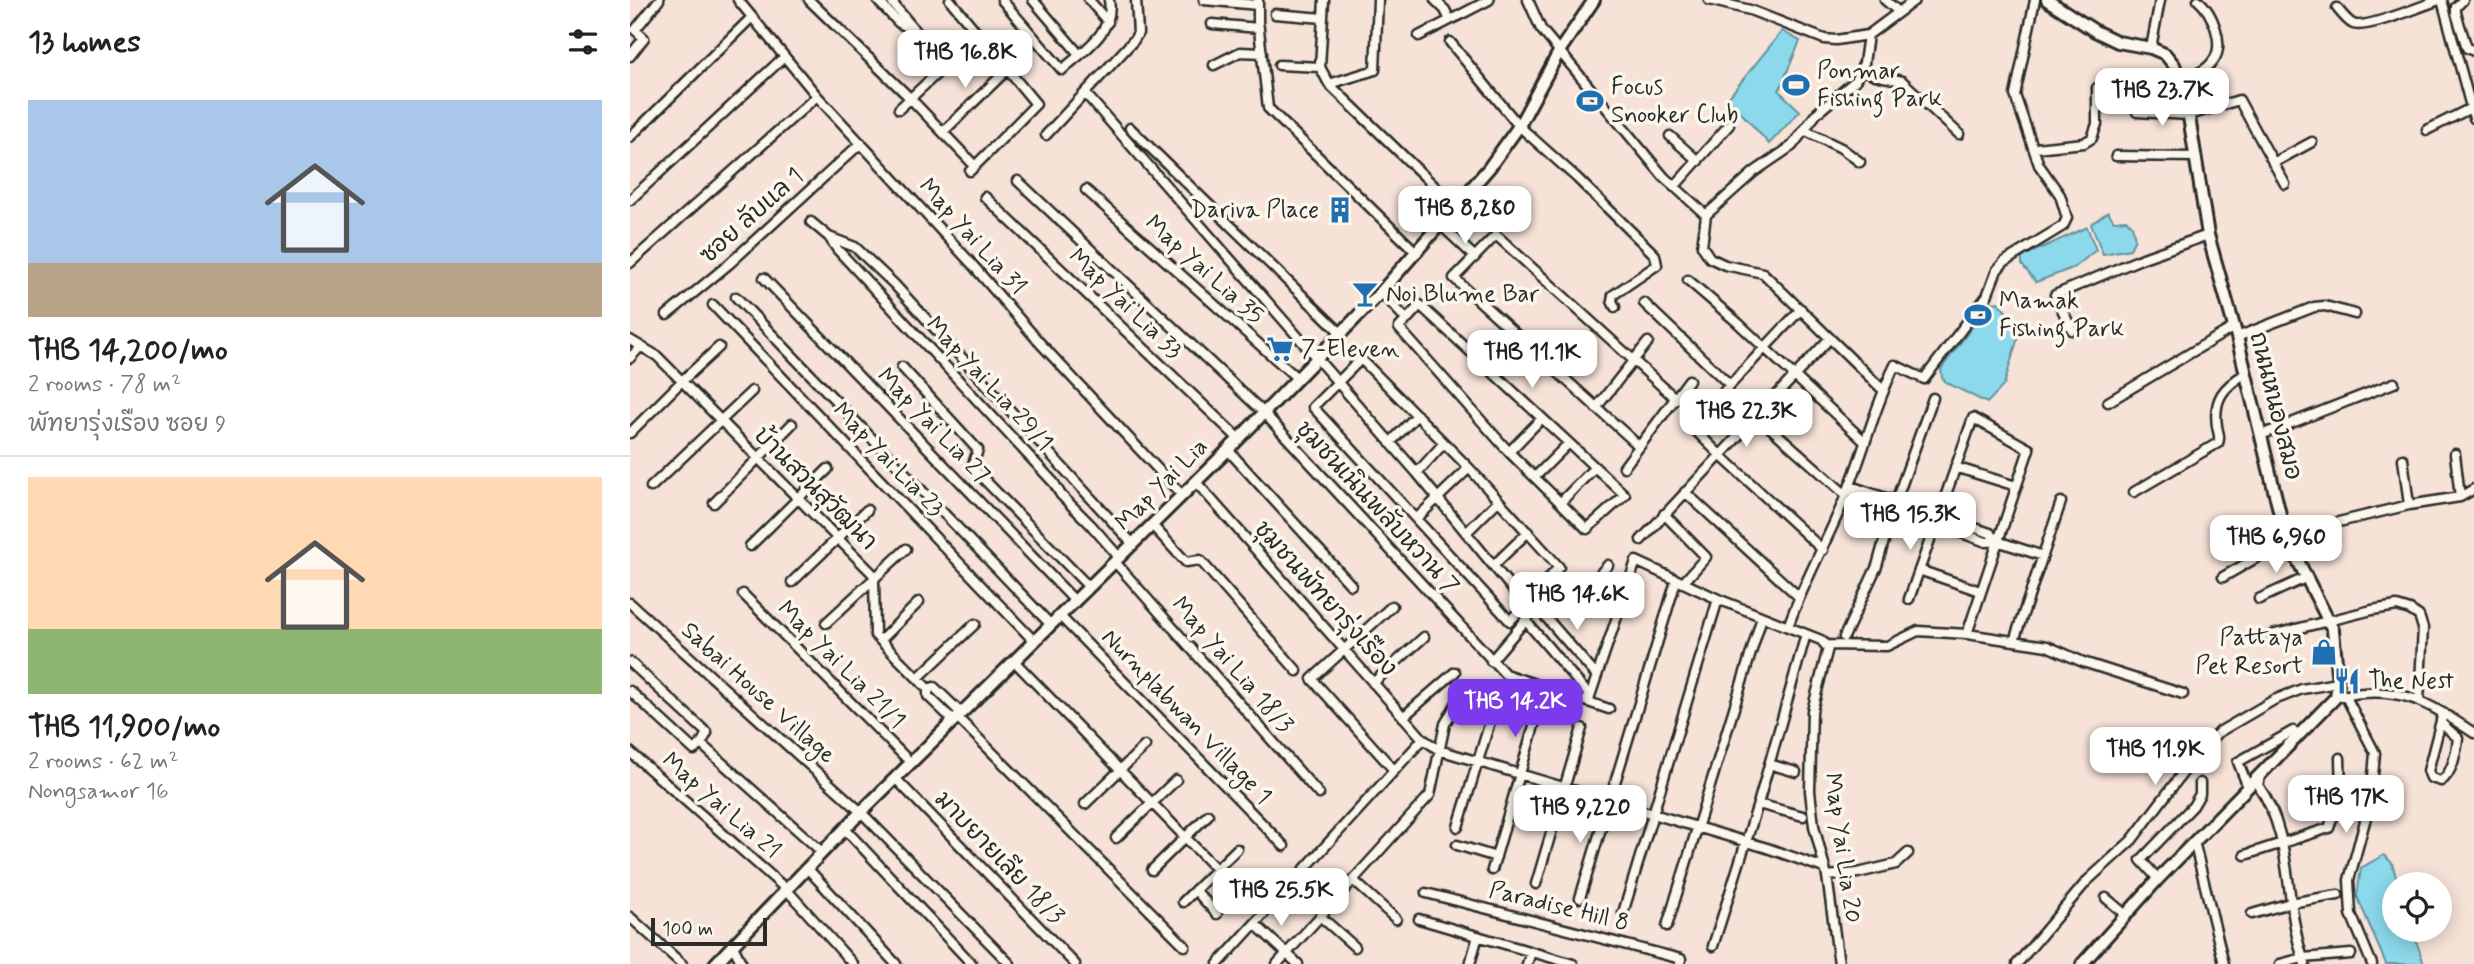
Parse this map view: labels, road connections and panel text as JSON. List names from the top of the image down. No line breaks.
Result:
{"streets":{"street":["ซอย ลับแล 1","Map Yai Lia 31","Map Yai Lia 35","Map Yai Lia 33","Map Yai Lia 29/1","ถนนหนองสมอ","Map Yai Lia 27","Map Yai Lia 23","Map Yai Lia","บ้านสวนสุวัฒนา","ชุมชนเนินพลับหวาน 7","ชุมชนพัทยารุ่งเรือง","Map Yai Lia 21/1","Map Yai Lia 18/3","Sabai House Village","Nurnplabwan Village 1","Map Yai Lia 21","Map Yai Lia 20","มาบยายเลีย 18/3"]},"crossings":[["ซอย ลับแล 1","Map Yai Lia 31"],["Map Yai Lia 31","Map Yai Lia"],["Map Yai Lia 35","Map Yai Lia"],["Map Yai Lia 33","Map Yai Lia"],["Map Yai Lia 29/1","Map Yai Lia"],["Map Yai Lia 29/1","Map Yai Lia 18/3"],["Map Yai Lia 27","Map Yai Lia"],["Map Yai Lia 23","Map Yai Lia"],["Map Yai Lia","ชุมชนเนินพลับหวาน 7"],["Map Yai Lia","ชุมชนพัทยารุ่งเรือง"],["Map Yai Lia","Map Yai Lia 21/1"],["Map Yai Lia","Map Yai Lia 18/3"],["Map Yai Lia","Sabai House Village"],["Map Yai Lia","Nurnplabwan Village 1"],["Map Yai Lia","Map Yai Lia 21"],["Map Yai Lia","มาบยายเลีย 18/3"],["ชุมชนพัทยารุ่งเรือง","Map Yai Lia 20"]],"places":{"sports":["Ponmar Fishing Park","Focus Snooker Club","Mamak Fishing Park"],"building":["Dariva Place"],"bar":["Noi Blume Bar"],"supermarket":["7-Eleven"],"shop":["Pattaya Pet Resort"],"restaurant":["The Nest"]},"scale_bar":"100 m","page":{"heading":"13 homes","price":["THB 16.8K","THB 23.7K","THB 8,280","THB 11.1K","THB 22.3K","THB 15.3K","THB 6,960","THB 14.6K","THB 14.2K","THB 11.9K","THB 17K","THB 9,220","THB 25.5K"],"list":[{"name":"THB 14,200/mo","note":"2 rooms · 78 m² · พัทยารุ่งเรือง ซอย 9"},{"name":"THB 11,900/mo","note":"2 rooms · 62 m² · Nongsamor 16"}],"scale":"100 m"}}
